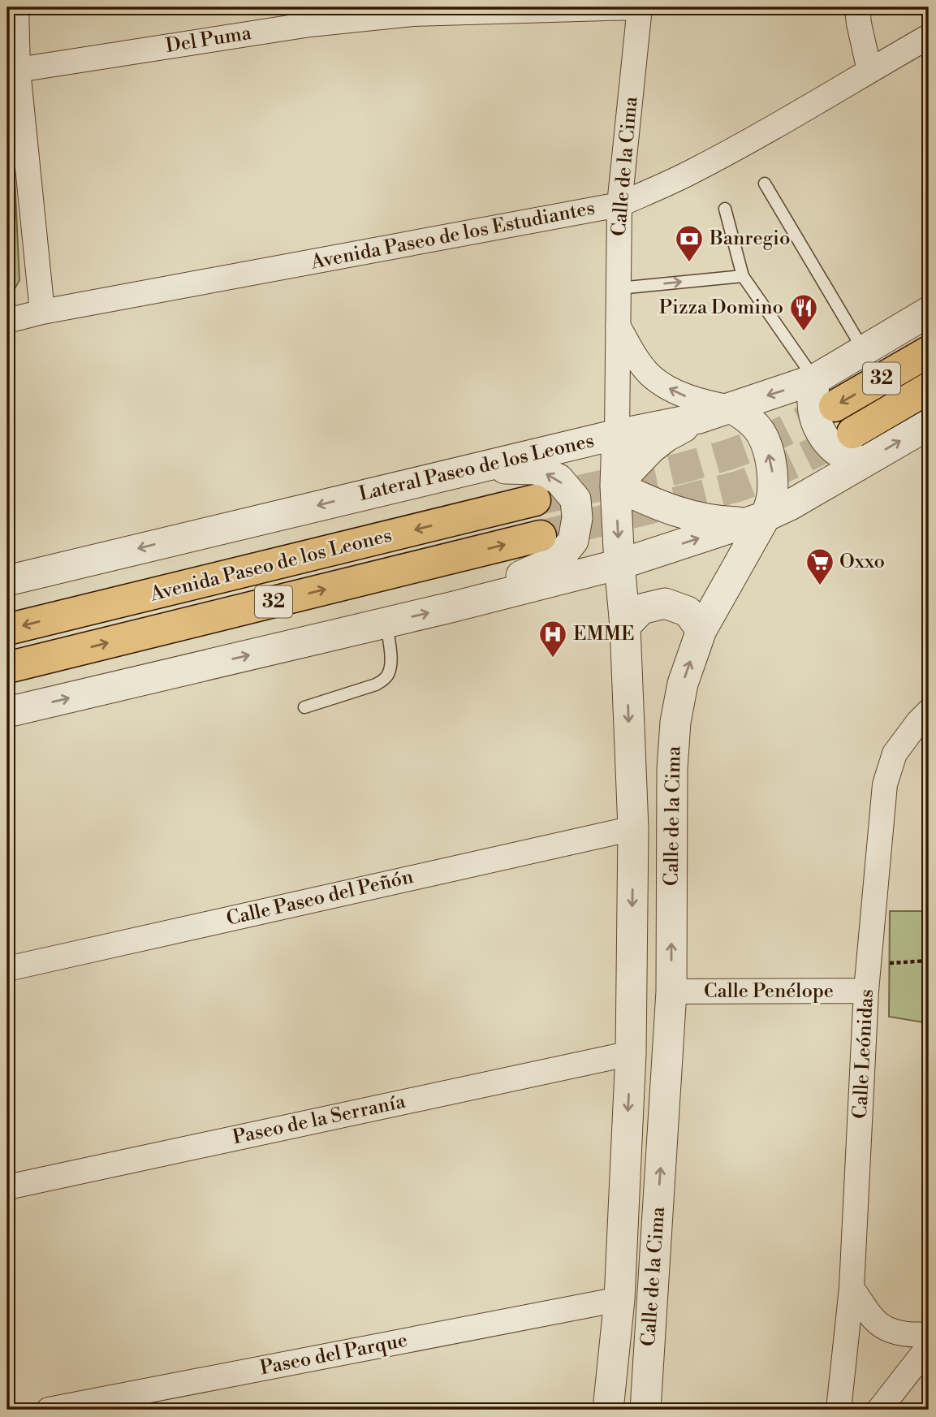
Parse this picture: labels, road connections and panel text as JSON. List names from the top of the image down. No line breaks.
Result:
{"streets":{"main road":["32","Avenida Paseo de los Leones"],"street":["Del Puma","Calle de la Cima","Avenida Paseo de los Estudiantes","Lateral Paseo de los Leones","Calle Paseo del Peñón","Calle Penélope","Calle Leónidas","Paseo de la Serranía","Paseo del Parque"]},"crossings":[["Del Puma","Calle de la Cima"],["Calle de la Cima","Avenida Paseo de los Estudiantes"],["Calle de la Cima","Lateral Paseo de los Leones"],["Calle de la Cima","Calle Paseo del Peñón"],["Calle de la Cima","Calle Penélope"],["Calle de la Cima","Paseo de la Serranía"],["Calle de la Cima","Paseo del Parque"],["Calle Penélope","Calle Leónidas"]],"places":{"bank":["Banregio"],"restaurant":["Pizza Domino"],"supermarket":["Oxxo"],"hospital":["EMME"]}}
